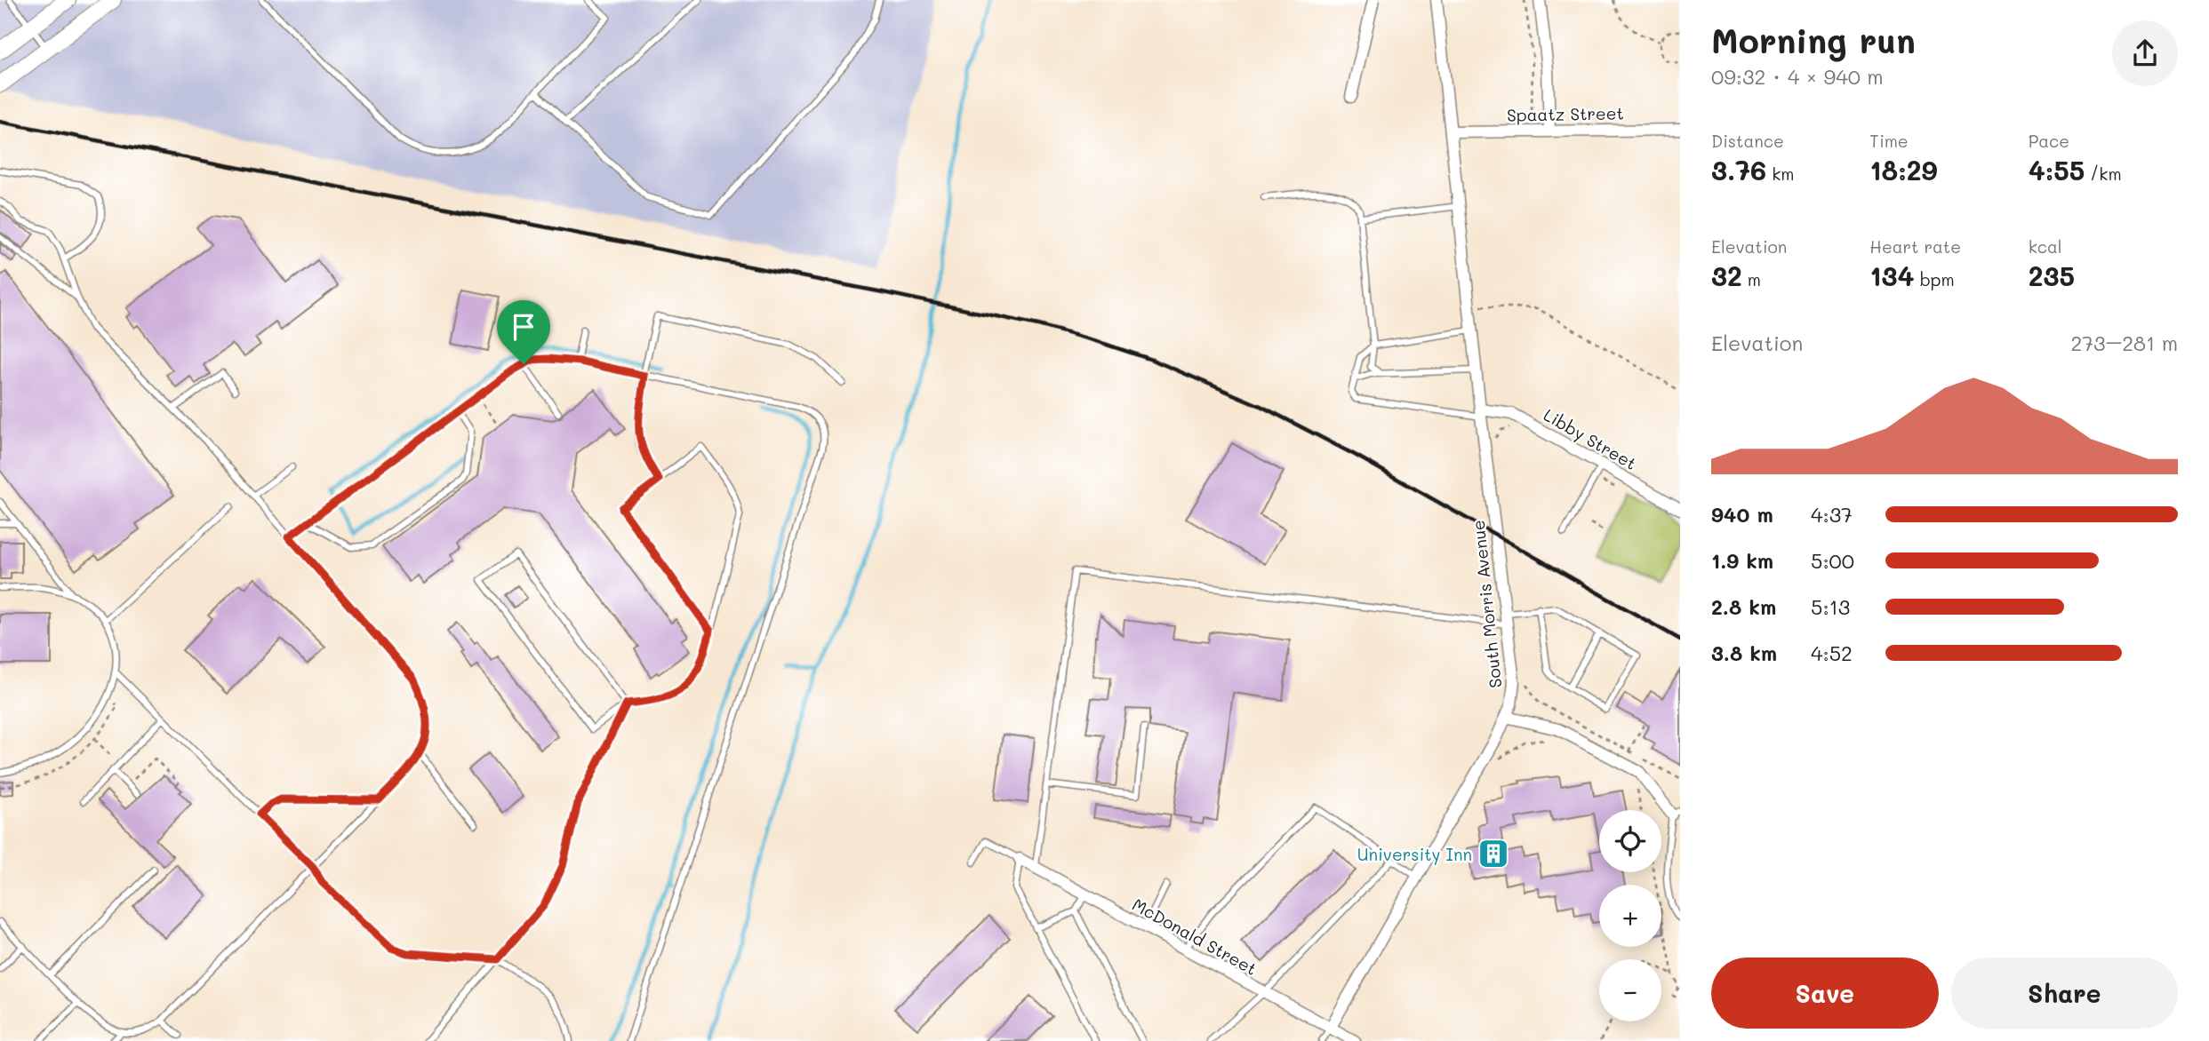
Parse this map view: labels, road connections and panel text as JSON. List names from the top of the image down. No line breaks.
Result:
{"streets":{"street":["Spaatz Street","Libby Street","South Morris Avenue","McDonald Street"]},"crossings":[["Spaatz Street","South Morris Avenue"],["Libby Street","South Morris Avenue"],["South Morris Avenue","McDonald Street"]],"places":{"building":["University Inn"]},"page":{"heading":["Morning run","09:32 · 4 × 940 m"],"stats":[["Distance","3.76 km"],["Time","18:29"],["Pace","4:55 /km"],["Elevation","32 m"],["Heart rate","134 bpm"],["kcal","235"]],"chart":["Elevation","273–281 m"],"list":[{"name":"940 m","note":"4:37"},{"name":"1.9 km","note":"5:00"},{"name":"2.8 km","note":"5:13"},{"name":"3.8 km","note":"4:52"}],"map_buttons":["+","−"],"buttons":["Save","Share"]}}
